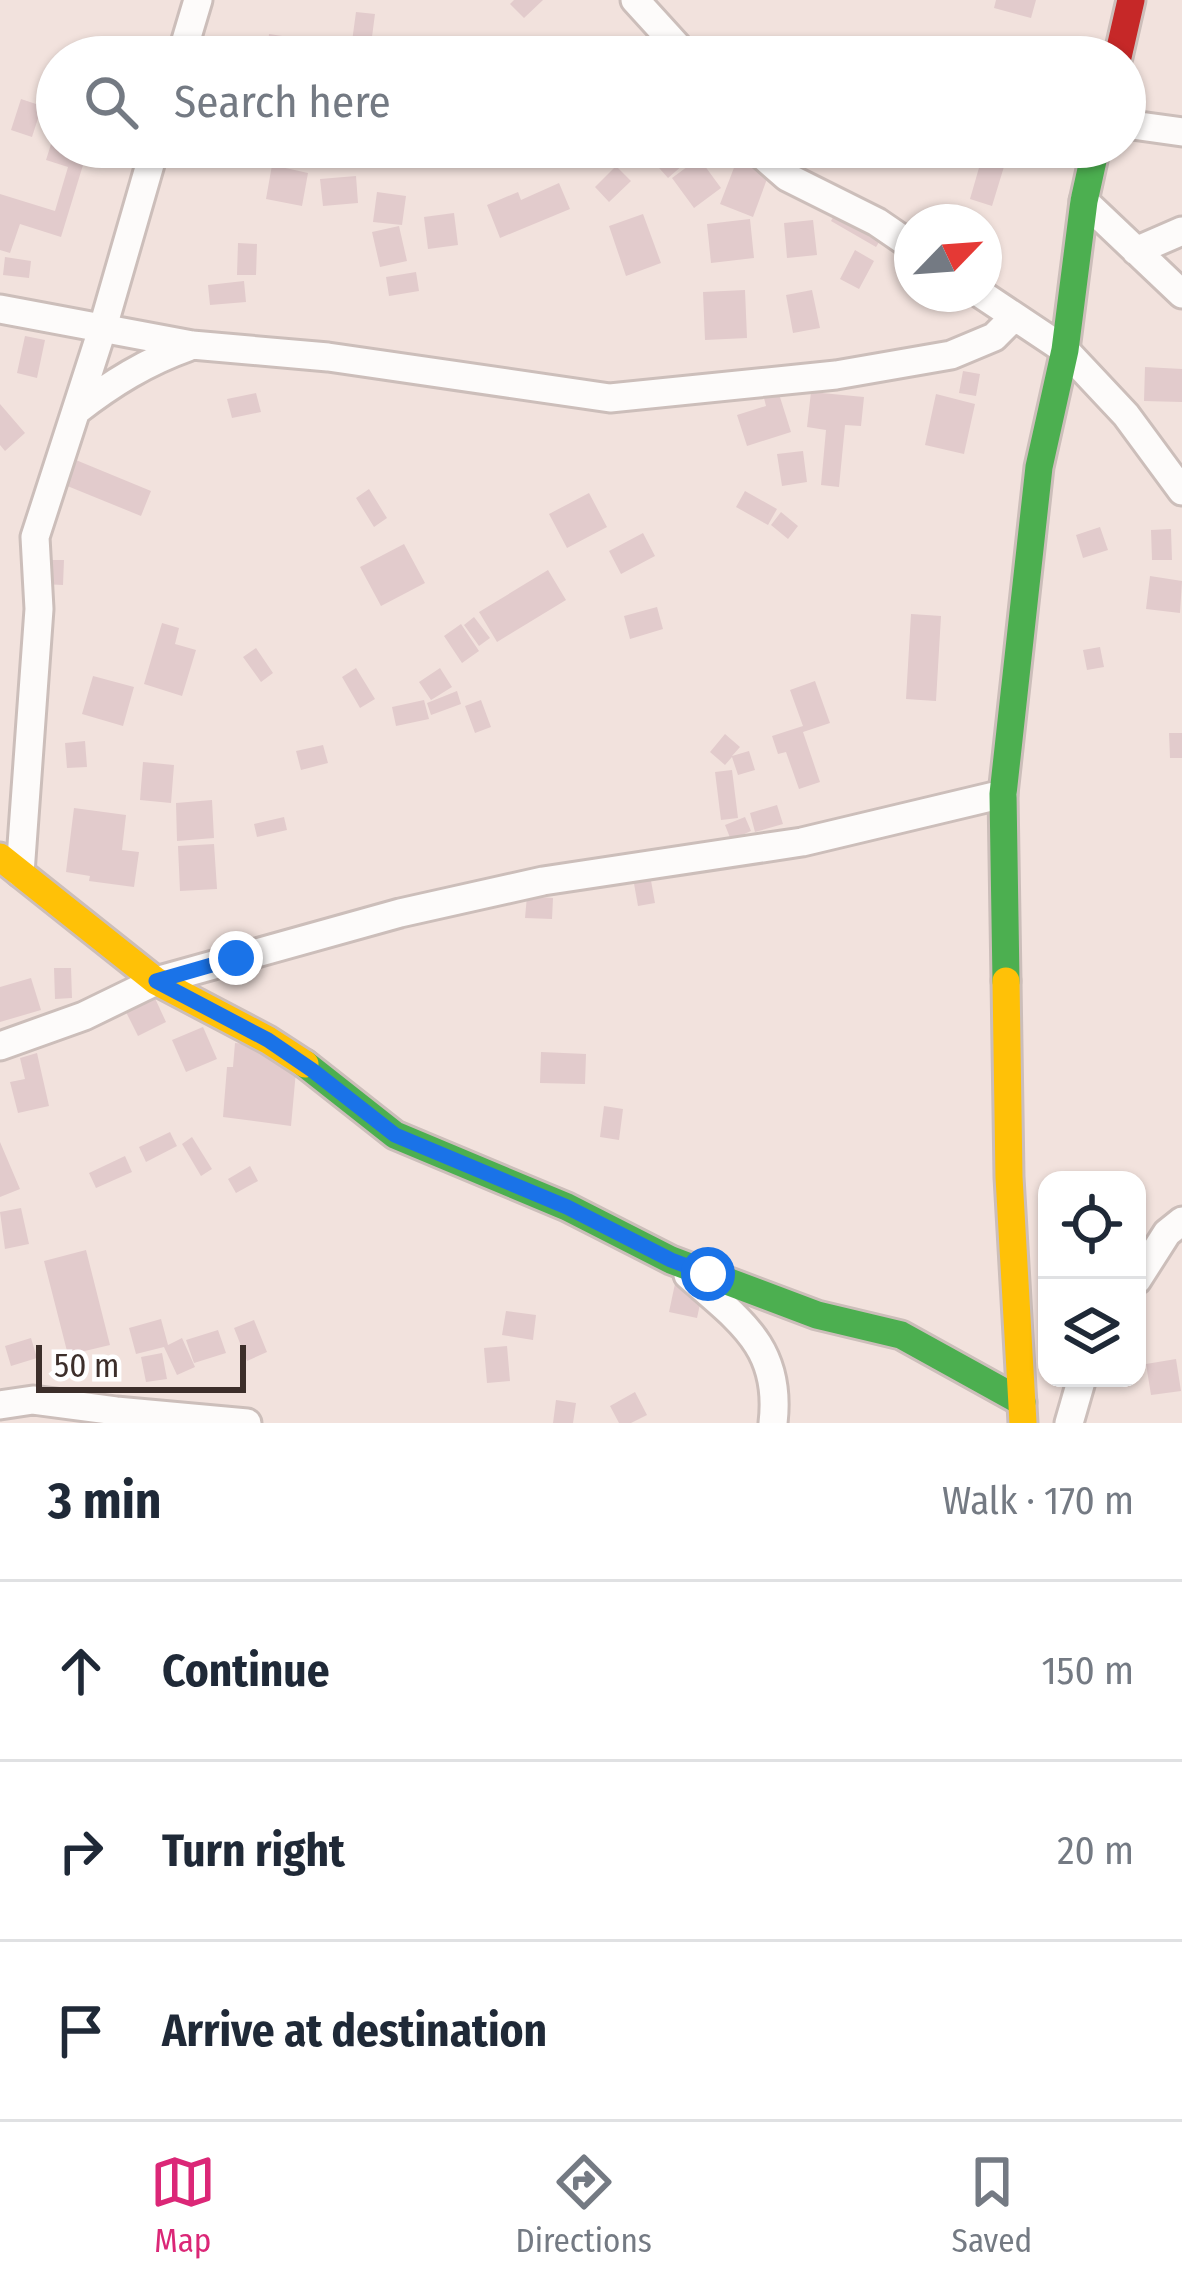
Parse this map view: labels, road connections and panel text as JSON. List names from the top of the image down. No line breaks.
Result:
{"scale_bar":"50 m","north":"top right","page":{"search":"Search here","scale":"50 m","heading":["3 min","Walk · 170 m"],"list":[["Continue","150 m"],["Turn right","20 m"],"Arrive at destination"],"nav":["Map","Directions","Saved"]}}
